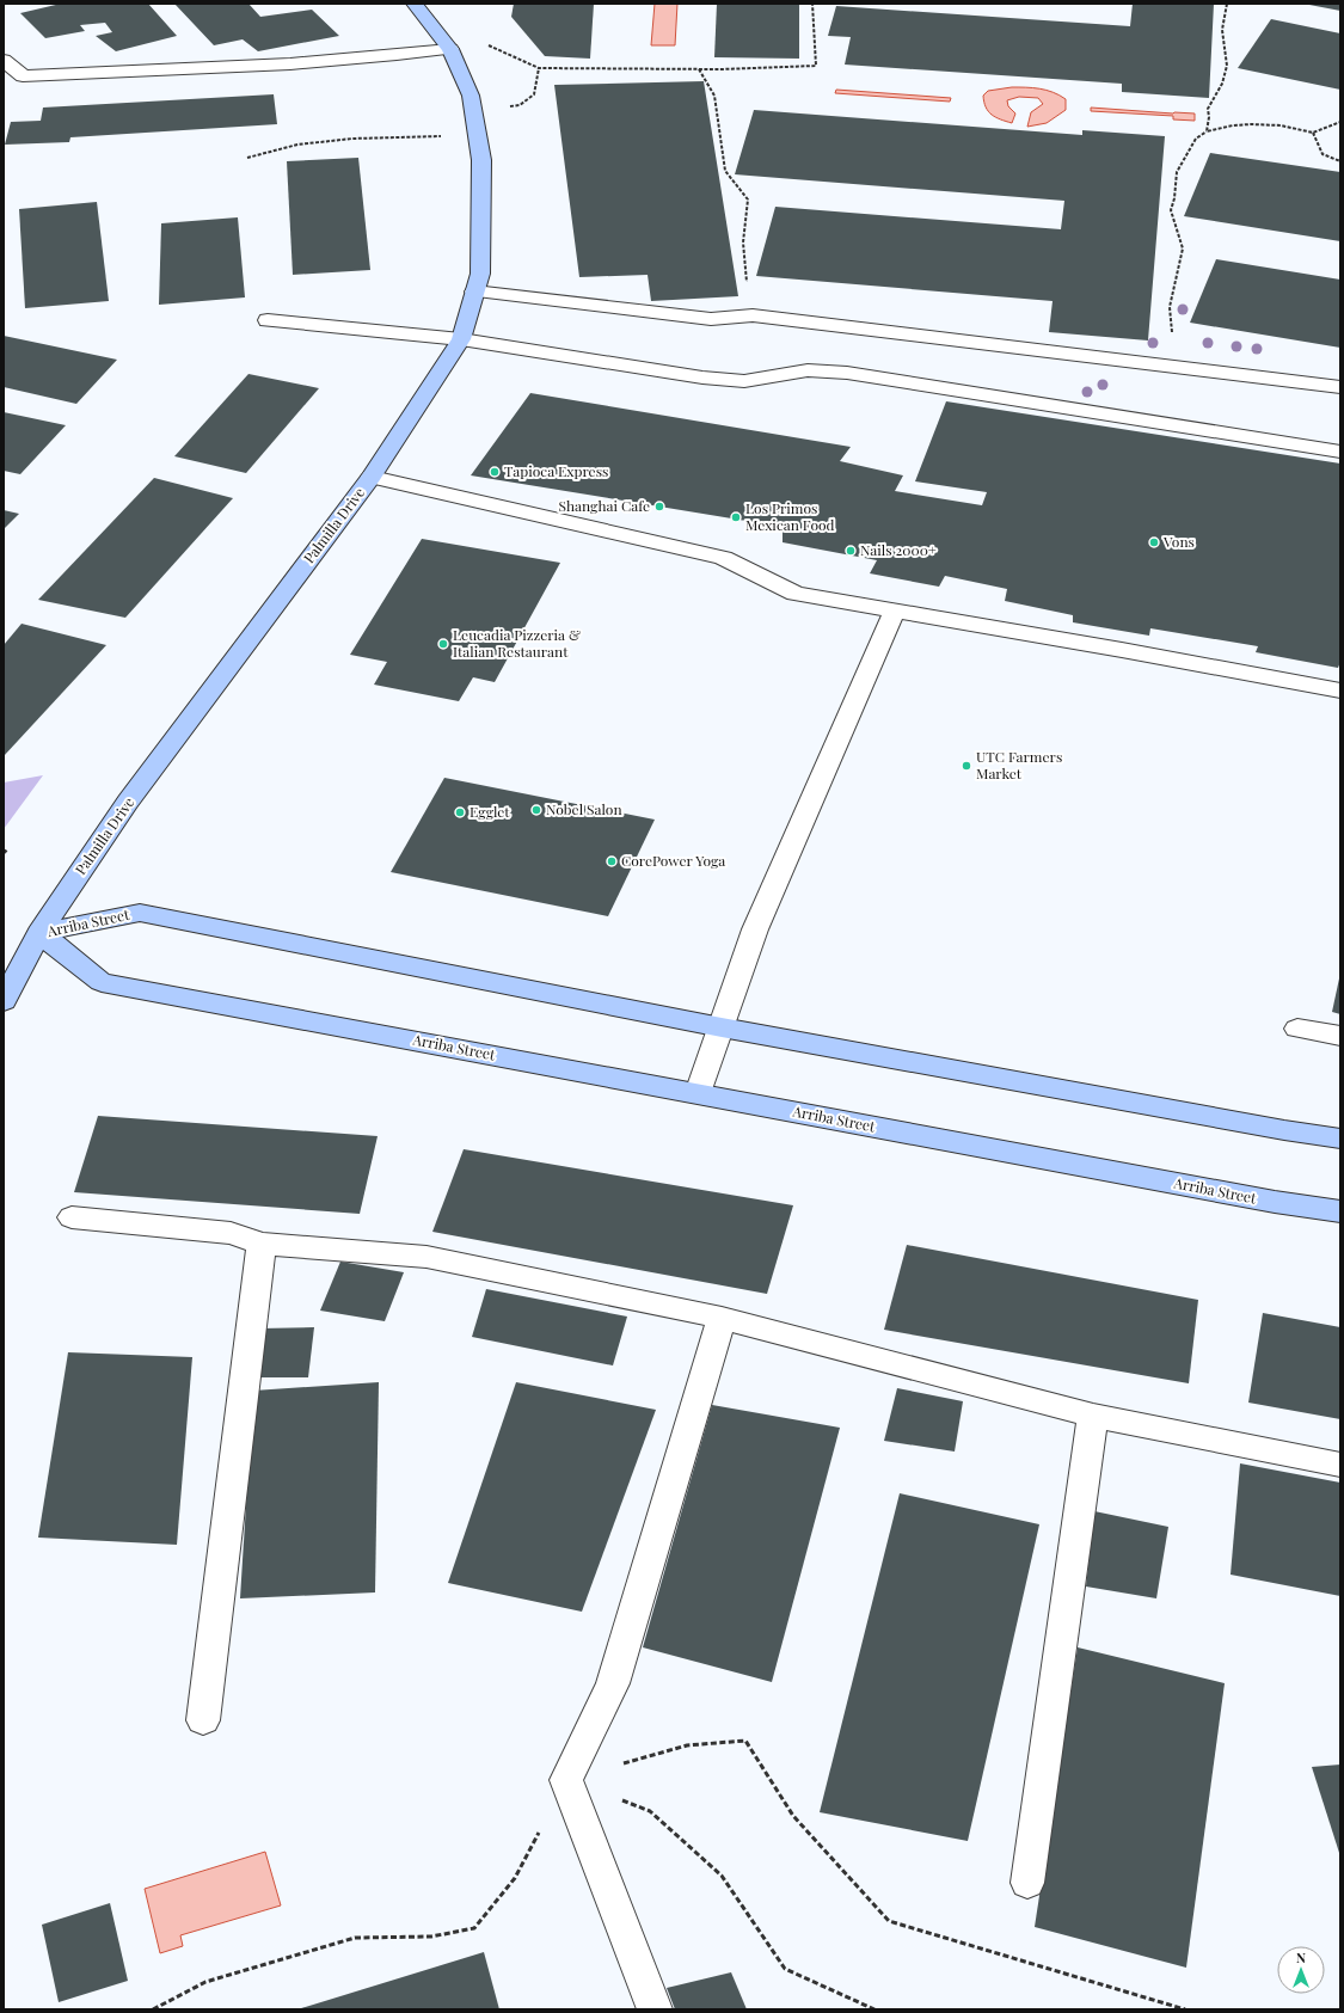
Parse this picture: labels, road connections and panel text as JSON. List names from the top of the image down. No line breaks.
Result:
{"streets":{"street":["Palmilla Drive","Arriba Street"]},"crossings":[["Palmilla Drive","Arriba Street"]],"places":["Tapioca Express","Shanghai Cafe","Los Primos Mexican Food","Vons","Nails 2000+","Leucadia Pizzeria & Italian Restaurant","UTC Farmers Market","Nobel Salon","Egglet","CorePower Yoga"],"north":"top"}
